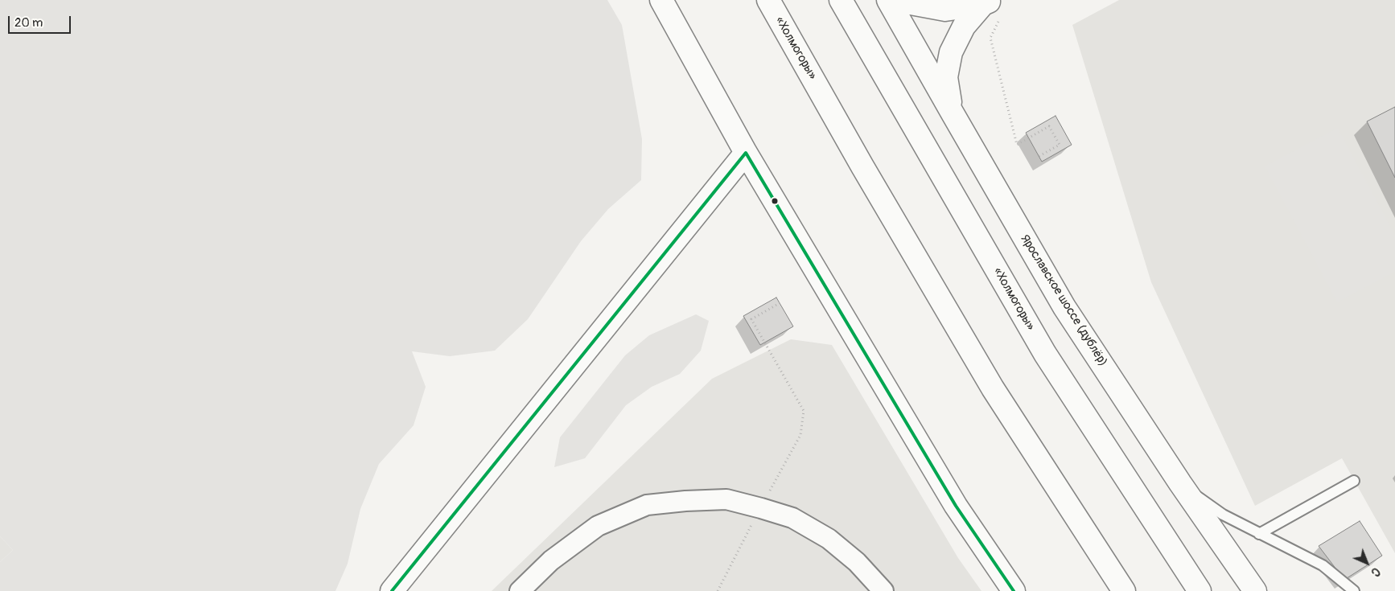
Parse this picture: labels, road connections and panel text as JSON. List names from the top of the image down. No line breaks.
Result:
{"streets":{"main road":["«Холмогоры»","Ярославское шоссе (дублёр)"]},"scale_bar":"20 m","north":"bottom right"}
